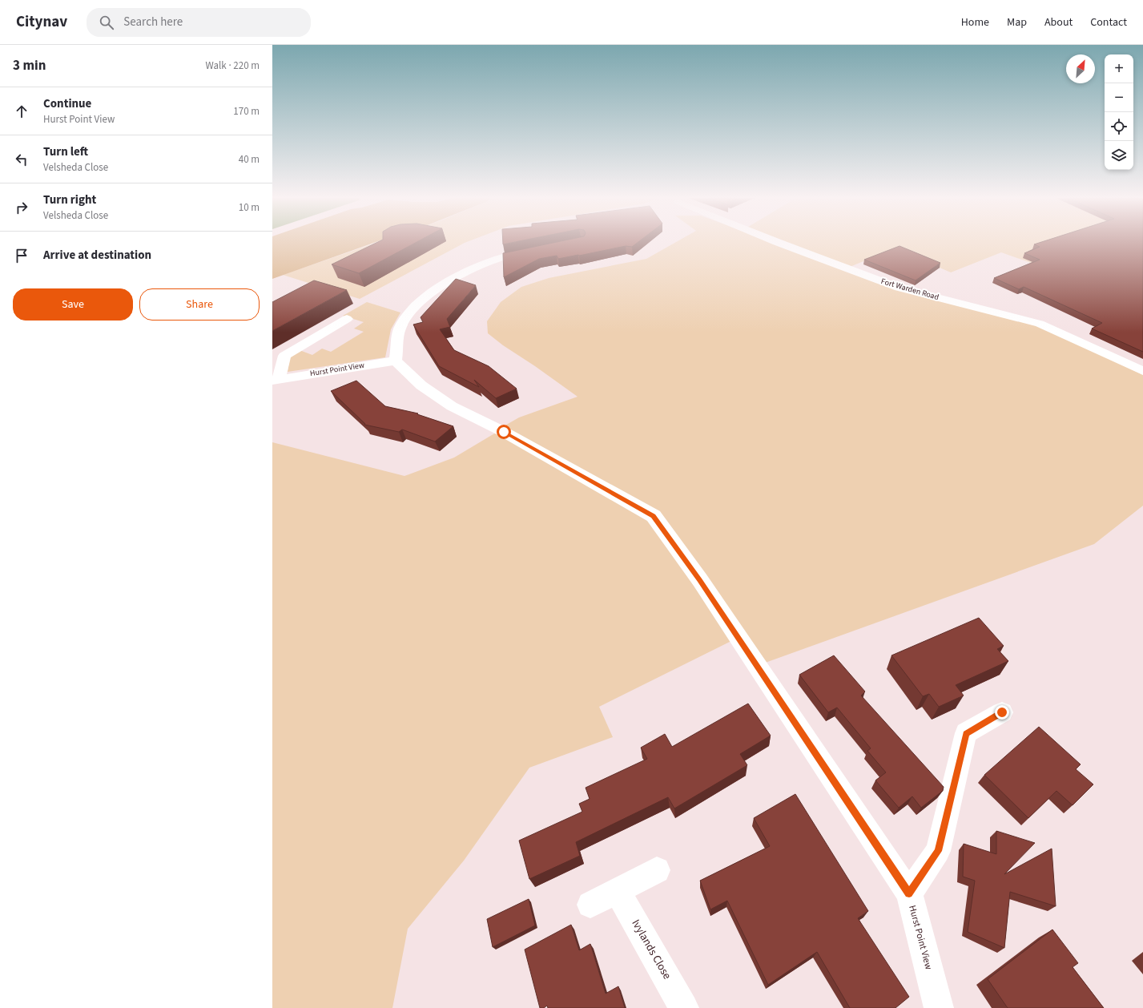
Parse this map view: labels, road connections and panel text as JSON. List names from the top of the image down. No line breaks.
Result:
{"streets":{"street":["Fort Warden Road","Hurst Point View","Ivylands Close"]},"north":"top right","page":{"header":"Citynav","search":"Search here","nav":["Home","Map","About","Contact"],"heading":["3 min","Walk · 220 m"],"map_buttons":["+","−"],"list":[["Continue","Hurst Point View","170 m"],["Turn left","Velsheda Close","40 m"],["Turn right","Velsheda Close","10 m"],"Arrive at destination"],"buttons":["Save","Share"]}}
